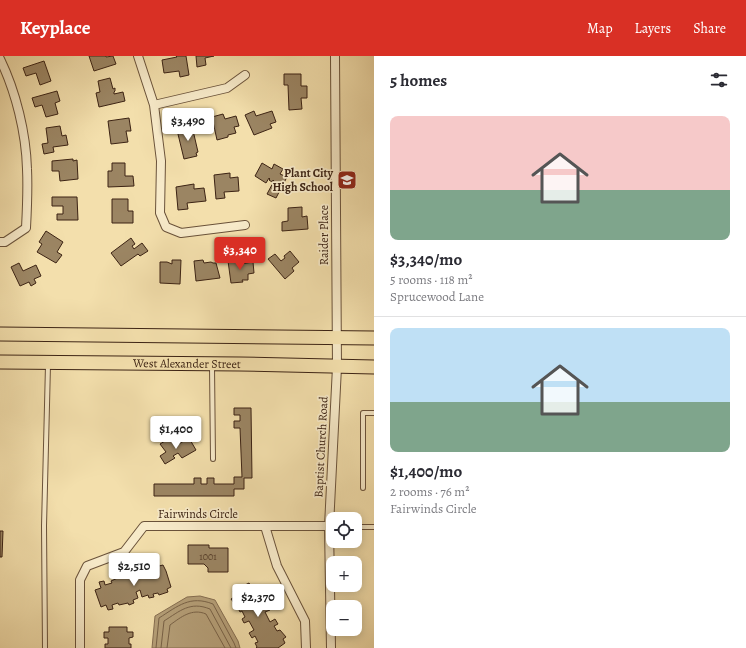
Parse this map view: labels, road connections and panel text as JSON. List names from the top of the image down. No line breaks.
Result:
{"streets":{"main road":["West Alexander Street"],"street":["Raider Place","Baptist Church Road","Fairwinds Circle"]},"crossings":[["Raider Place","West Alexander Street"],["Raider Place","Baptist Church Road"],["West Alexander Street","Baptist Church Road"]],"places":{"school or university":["Plant City High School"]},"house_numbers":["1001"],"page":{"header":"Keyplace","nav":["Map","Layers","Share"],"heading":"5 homes","list":[{"name":"$3,340/mo","note":"5 rooms · 118 m² · Sprucewood Lane"},{"name":"$1,400/mo","note":"2 rooms · 76 m² · Fairwinds Circle"}],"price":["$3,490","$3,340","$1,400","$2,510","$2,370"],"map_buttons":["+","−"]}}
